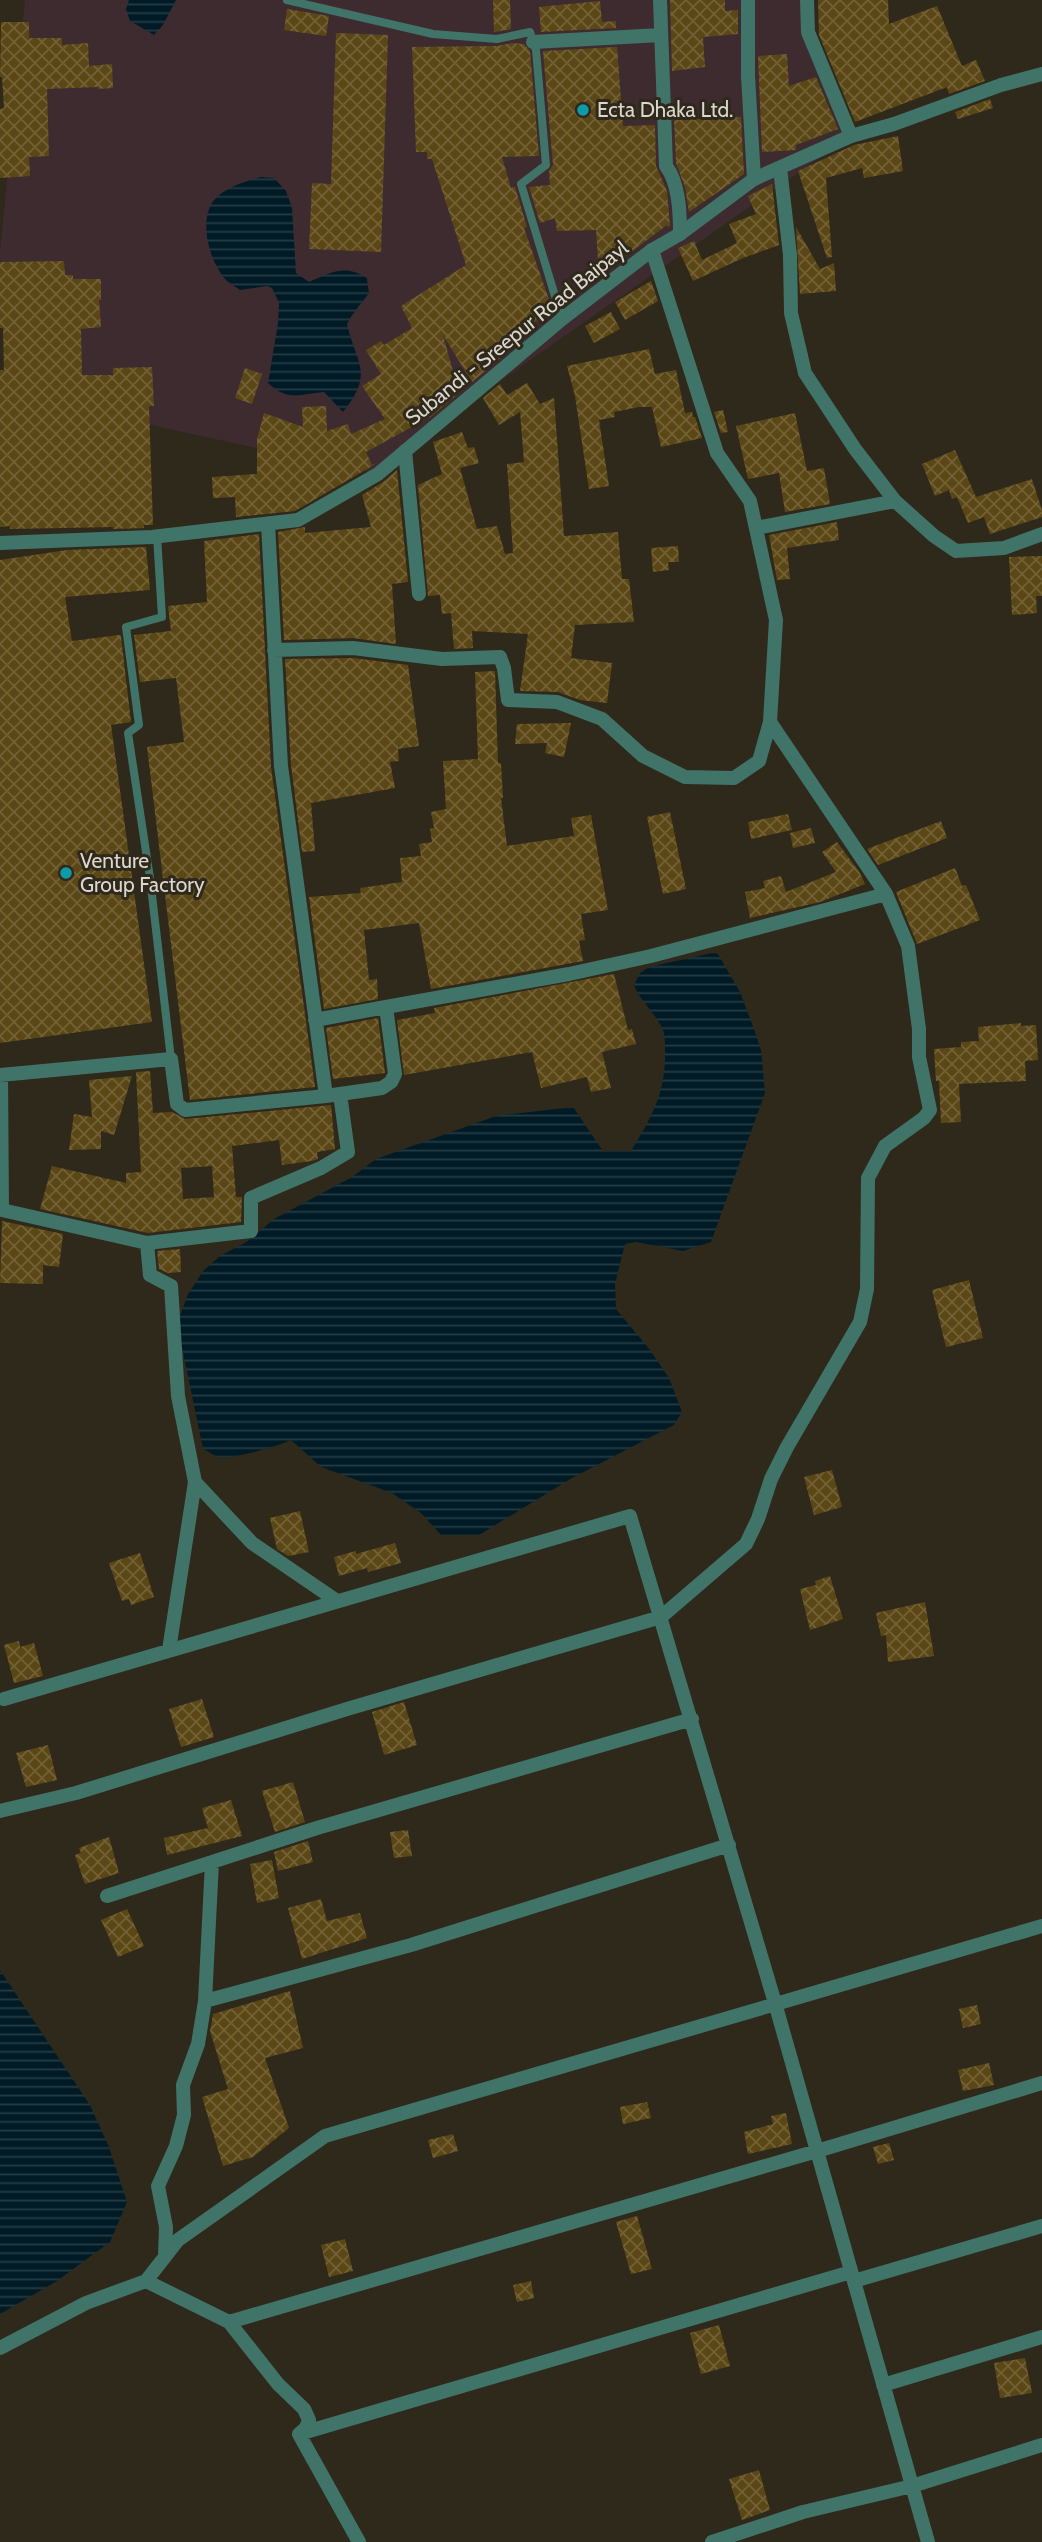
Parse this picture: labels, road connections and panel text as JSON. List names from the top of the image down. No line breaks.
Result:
{"streets":{"street":["Subandi - Sreepur Road Baipayl"]},"places":["Ecta Dhaka Ltd.","Venture Group Factory"]}
